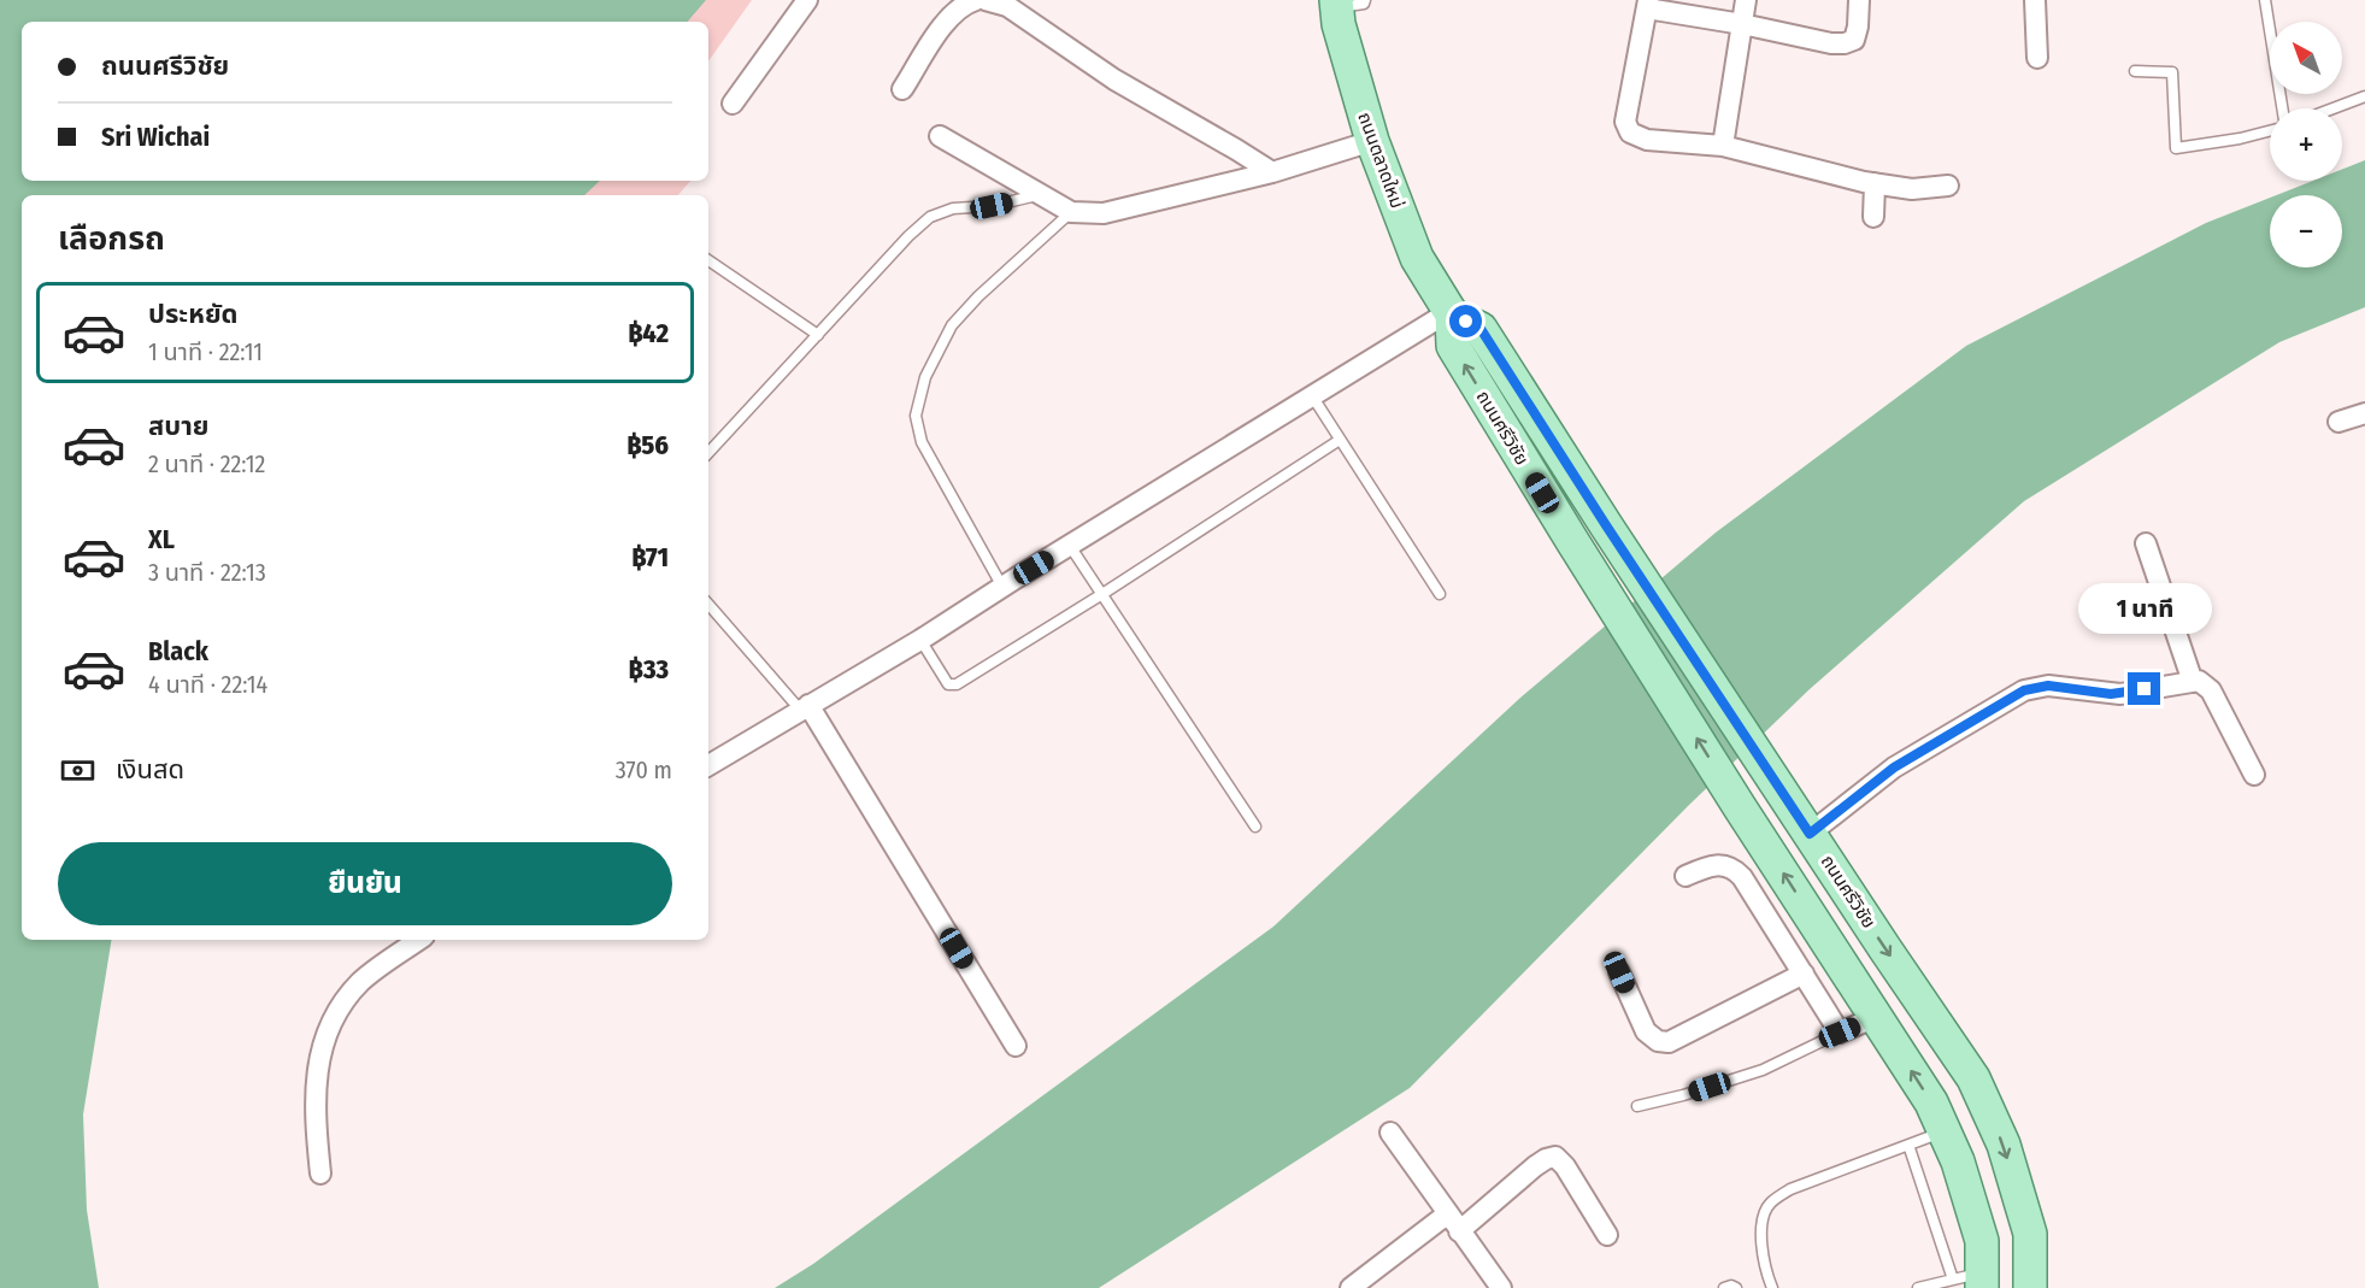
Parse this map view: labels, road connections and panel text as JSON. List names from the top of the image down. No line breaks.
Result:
{"streets":{"main road":["ถนนตลาดใหม่","ถนนศรีวิชัย"]},"crossings":[["ถนนตลาดใหม่","ถนนศรีวิชัย"]],"north":"top left","page":{"map_buttons":["+","−"],"banner":["ถนนศรีวิชัย","Sri Wichai"],"heading":"เลือกรถ","list":[{"name":"ประหยัด","note":"1 นาที · 22:11","value":"฿42"},{"name":"สบาย","note":"2 นาที · 22:12","value":"฿56"},{"name":"XL","note":"3 นาที · 22:13","value":"฿71"},{"name":"Black","note":"4 นาที · 22:14","value":"฿33"}],"bubble":"1 นาที","pay":["เงินสด","370 m"],"buttons":"ยืนยัน"}}
